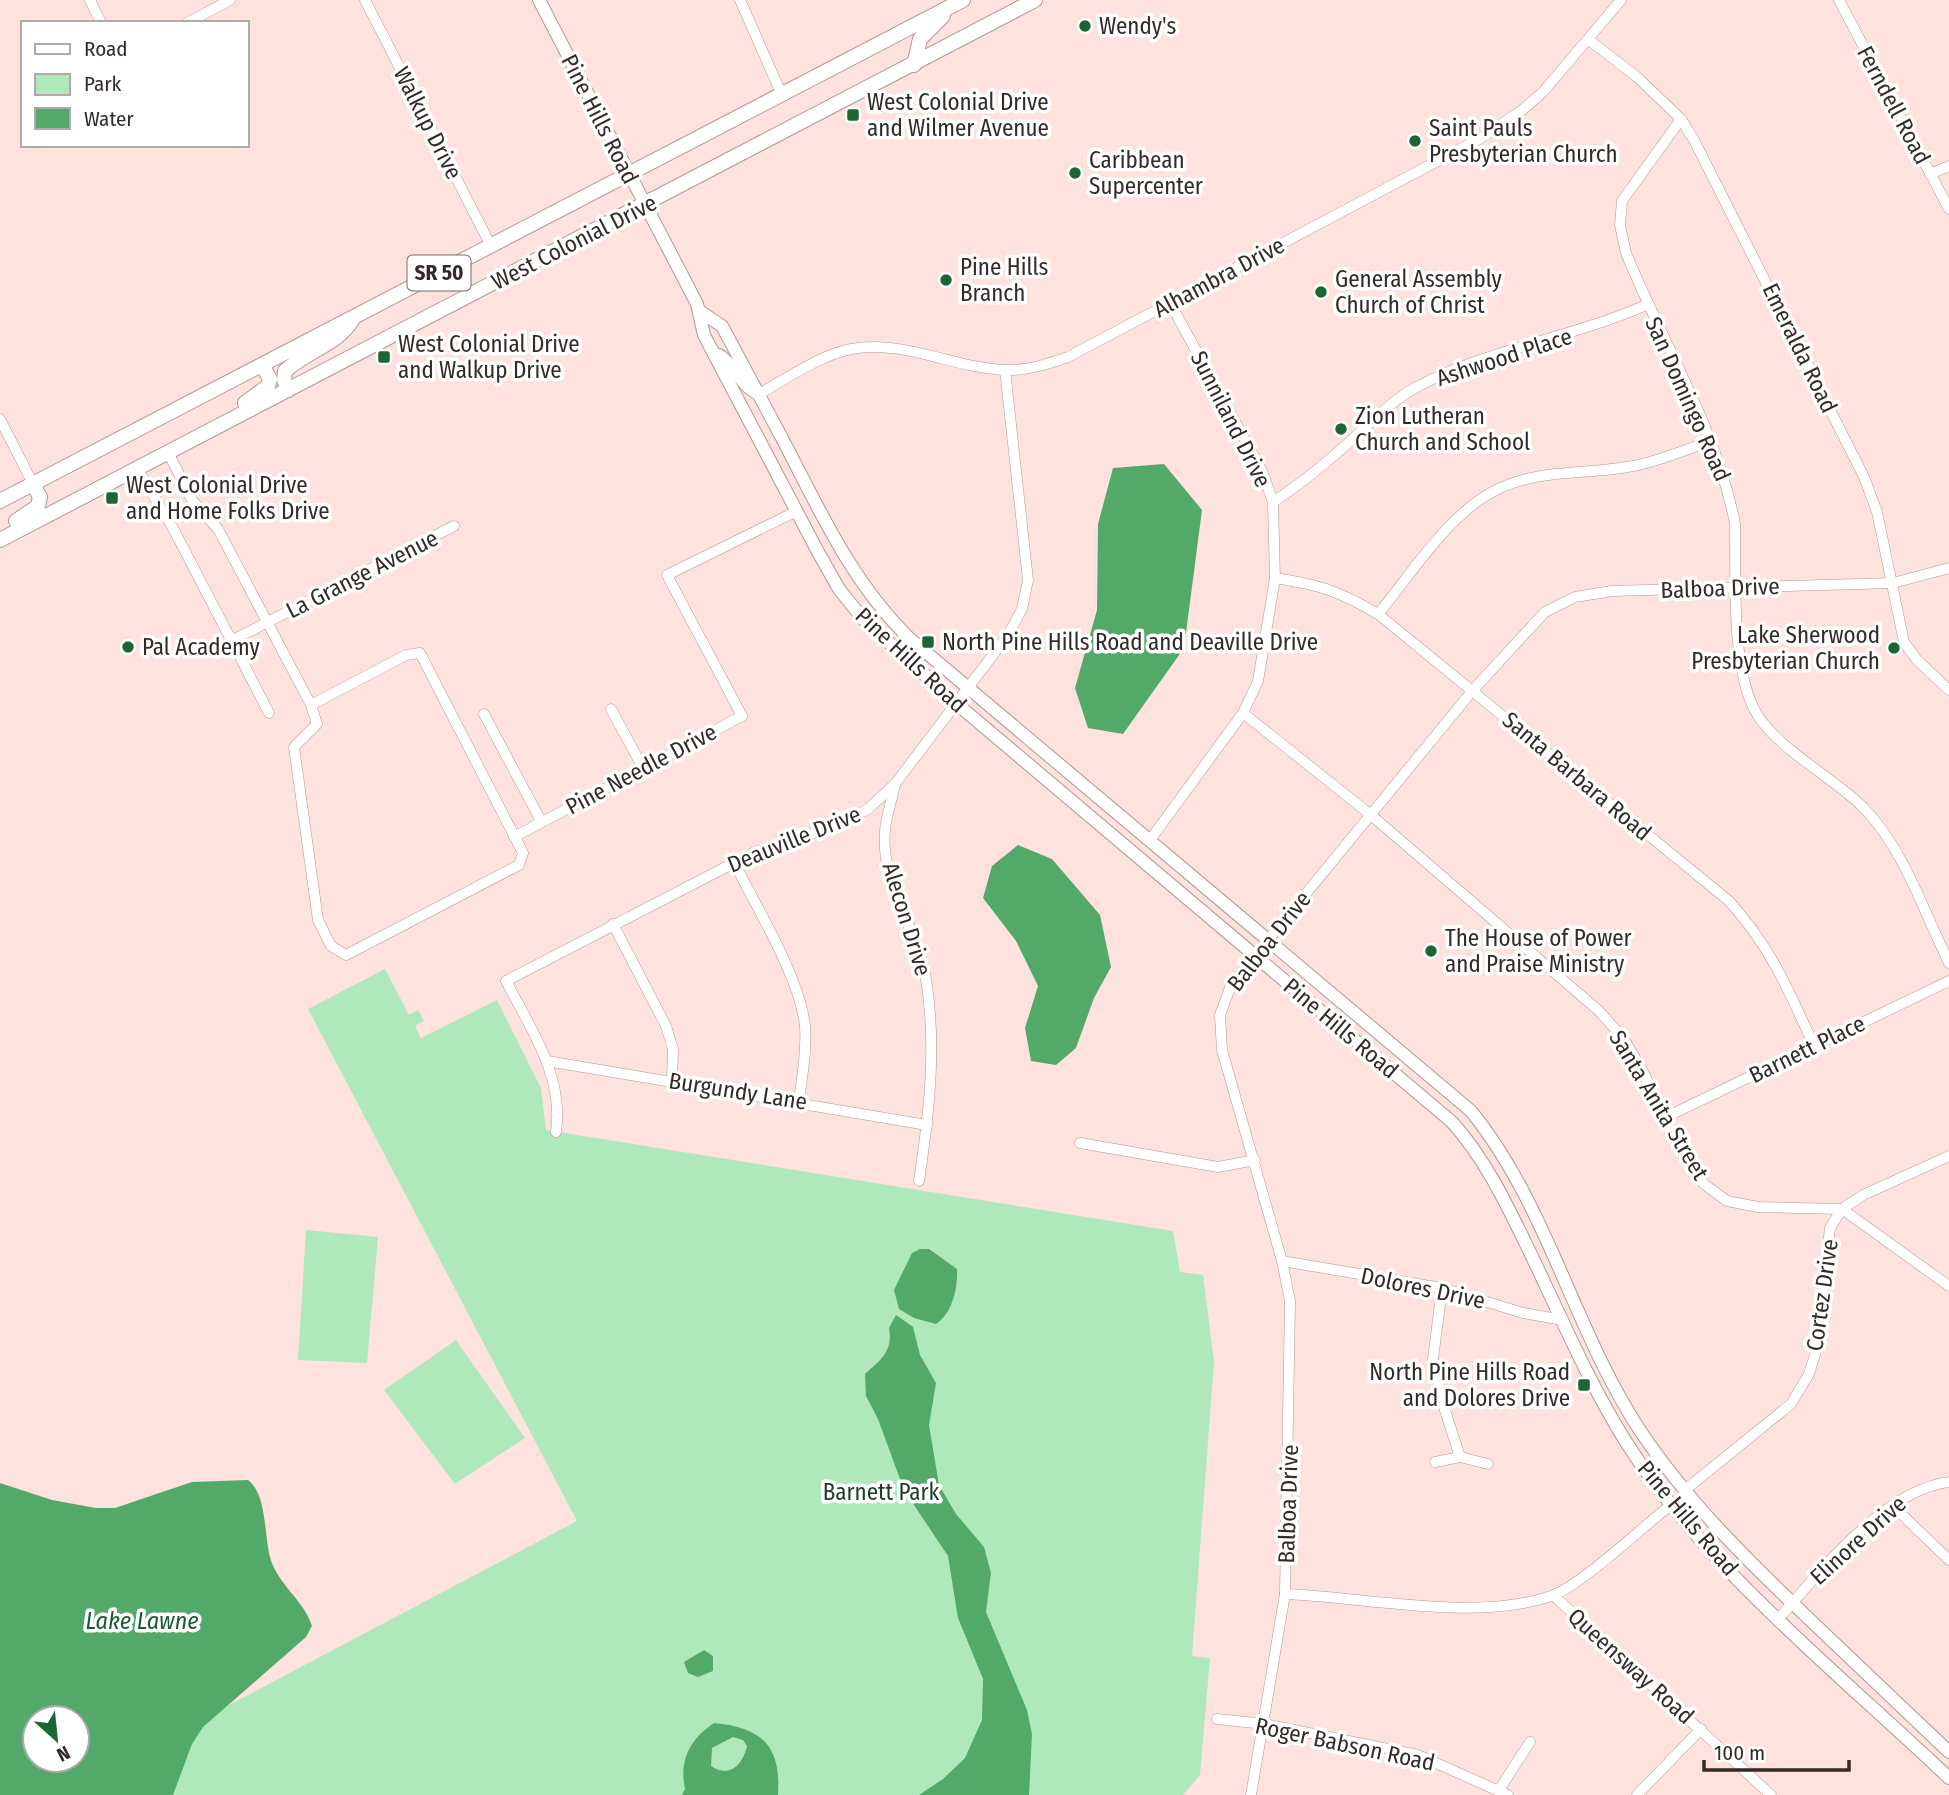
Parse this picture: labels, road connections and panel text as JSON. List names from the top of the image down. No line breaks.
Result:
{"streets":{"highway":["West Colonial Drive","SR 50"],"main road":["Pine Hills Road"],"street":["Ferndell Road","Walkup Drive","Alhambra Drive","Emeralda Road","Ashwood Place","San Domingo Road","Sunniland Drive","La Grange Avenue","Balboa Drive","Pine Needle Drive","Santa Barbara Road","Deauville Drive","Alecon Drive","Barnett Place","Burgundy Lane","Santa Anita Street","Dolores Drive","Cortez Drive","Elinore Drive","Queensway Road","Roger Babson Road"]},"crossings":[["Pine Hills Road","West Colonial Drive"],["Pine Hills Road","Alhambra Drive"],["Pine Hills Road","Sunniland Drive"],["Pine Hills Road","Balboa Drive"],["Pine Hills Road","Pine Needle Drive"],["Pine Hills Road","Deauville Drive"],["Pine Hills Road","Dolores Drive"],["Pine Hills Road","Cortez Drive"],["Pine Hills Road","Elinore Drive"],["Walkup Drive","West Colonial Drive"],["Alhambra Drive","Emeralda Road"],["Alhambra Drive","Sunniland Drive"],["Alhambra Drive","Deauville Drive"],["Emeralda Road","San Domingo Road"],["Emeralda Road","Balboa Drive"],["Ashwood Place","San Domingo Road"],["Ashwood Place","Sunniland Drive"],["San Domingo Road","Balboa Drive"],["Sunniland Drive","Santa Barbara Road"],["Sunniland Drive","Santa Anita Street"],["Balboa Drive","Santa Barbara Road"],["Balboa Drive","Santa Anita Street"],["Balboa Drive","Dolores Drive"],["Balboa Drive","Roger Babson Road"],["Santa Barbara Road","Barnett Place"],["Deauville Drive","Alecon Drive"],["Deauville Drive","Burgundy Lane"],["Alecon Drive","Burgundy Lane"],["Barnett Place","Santa Anita Street"],["Santa Anita Street","Cortez Drive"]],"water":["Lake Lawne"],"parks":["Barnett Park"],"places":{"other":["Wendy's","Saint Pauls Presbyterian Church","Caribbean Supercenter","Pine Hills Branch","General Assembly Church of Christ","Zion Lutheran Church and School","Pal Academy","Lake Sherwood Presbyterian Church","The House of Power and Praise Ministry"],"transit":["West Colonial Drive and Wilmer Avenue","West Colonial Drive and Walkup Drive","West Colonial Drive and Home Folks Drive","North Pine Hills Road and Deaville Drive","North Pine Hills Road and Dolores Drive"]},"legend":["Road","Park","Water"],"scale_bar":"100 m","north":"bottom right"}
